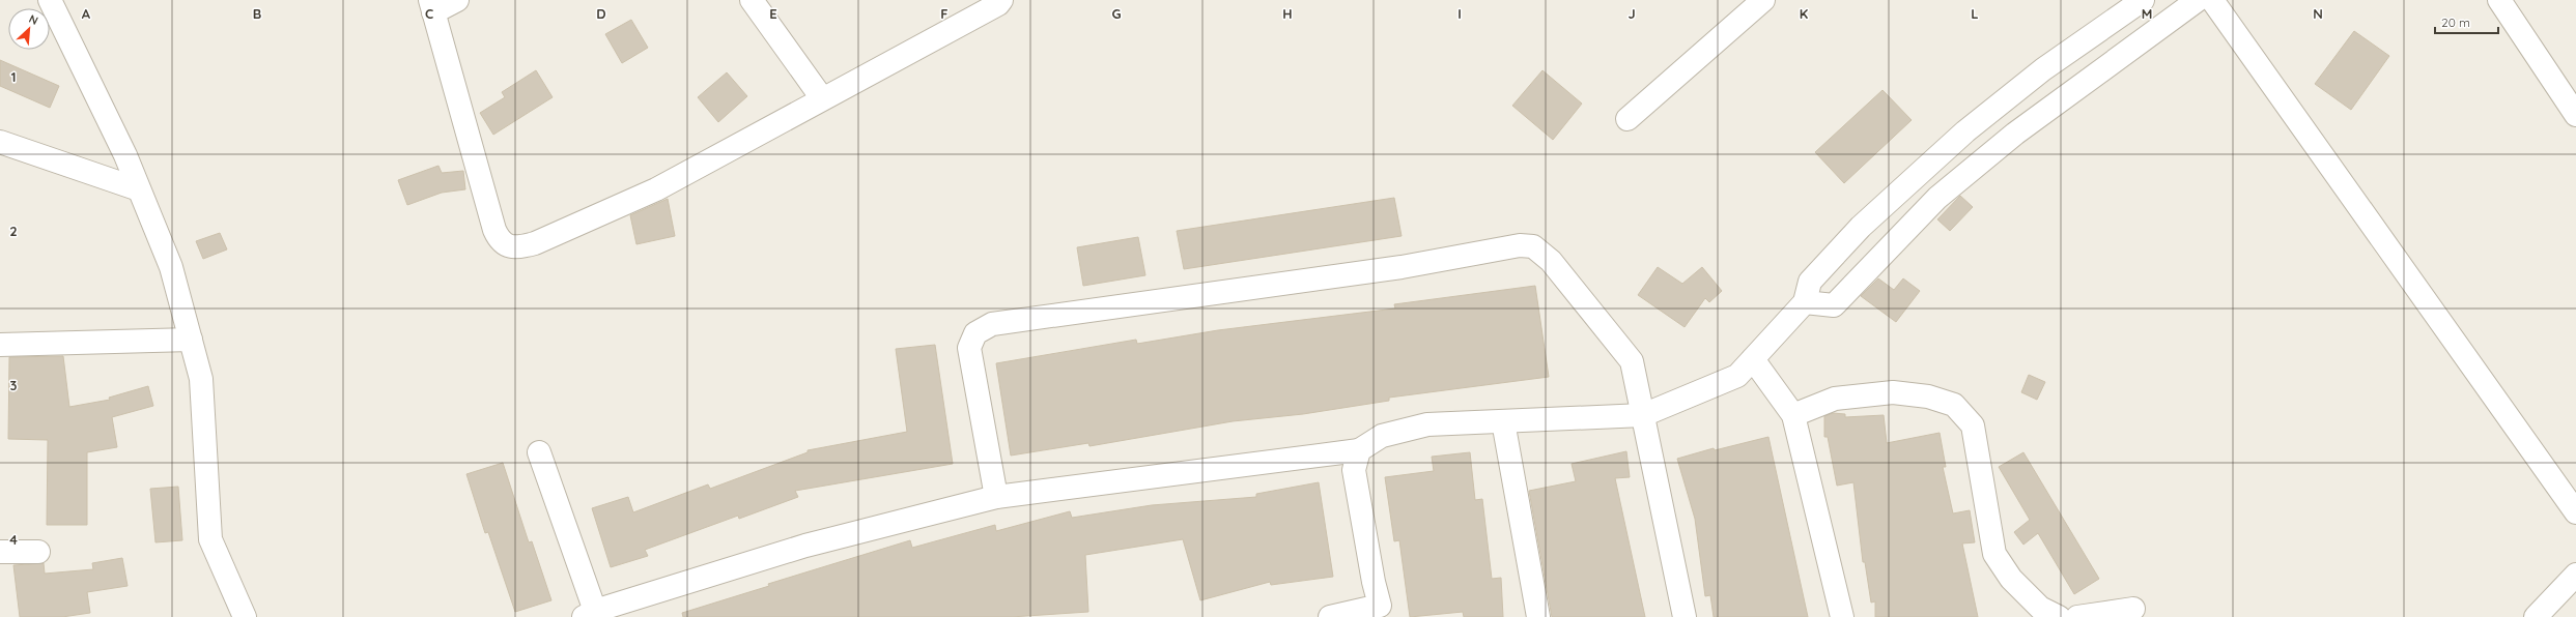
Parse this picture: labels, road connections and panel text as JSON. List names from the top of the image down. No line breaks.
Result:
{"scale_bar":"20 m","north":"top right","grid":{"columns":["A","B","C","D","E","F","G","H","I","J","K","L","M","N"],"rows":["1","2","3","4"]}}
